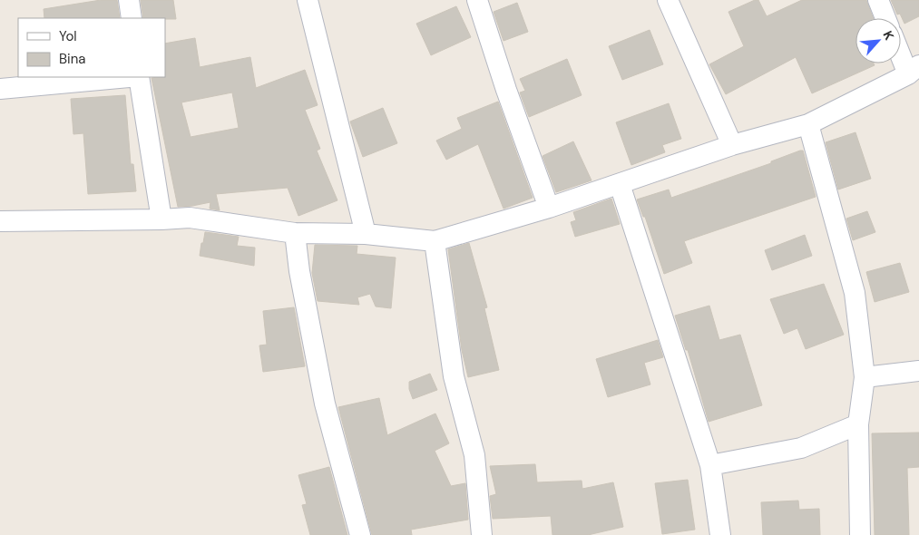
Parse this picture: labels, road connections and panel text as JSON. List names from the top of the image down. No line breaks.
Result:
{"legend":["Yol","Bina"],"north":"top right"}
